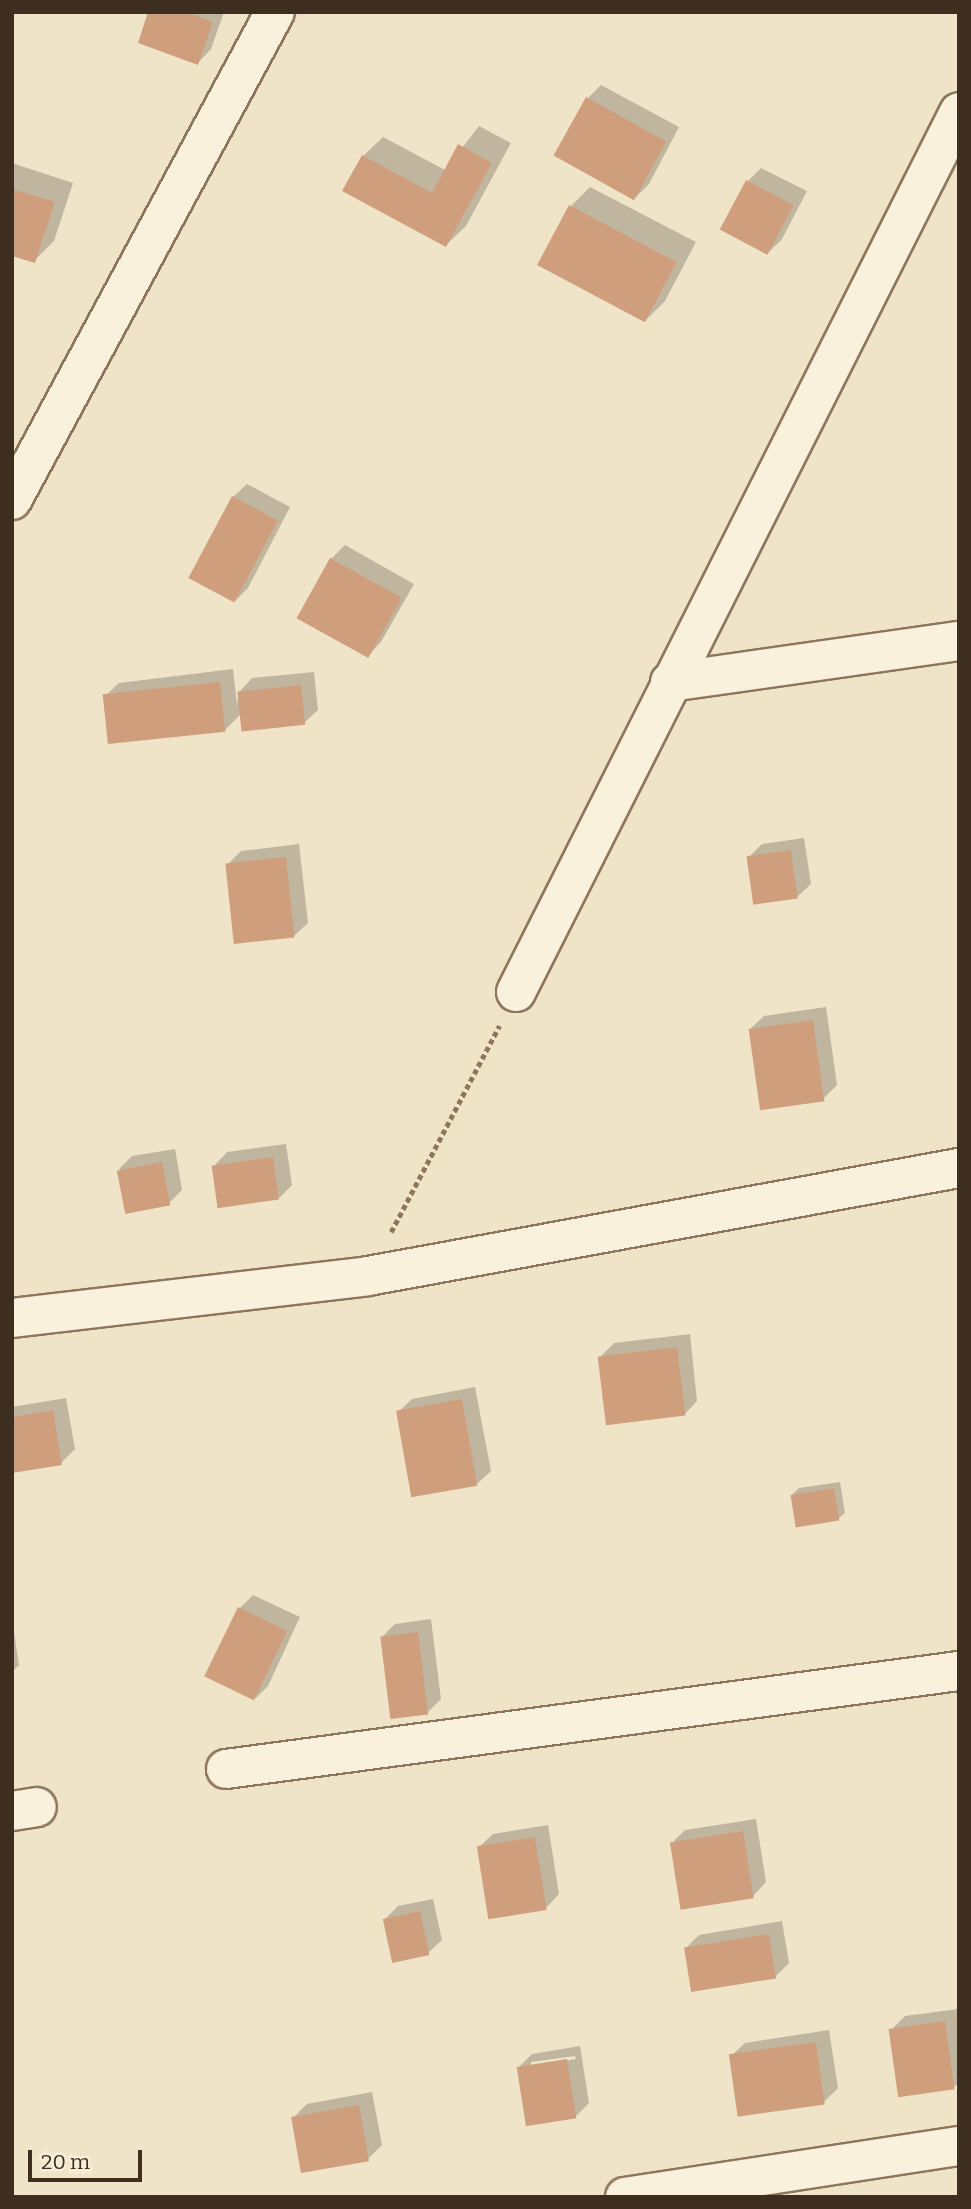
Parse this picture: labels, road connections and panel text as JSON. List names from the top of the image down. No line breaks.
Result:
{"scale_bar":"20 m"}
